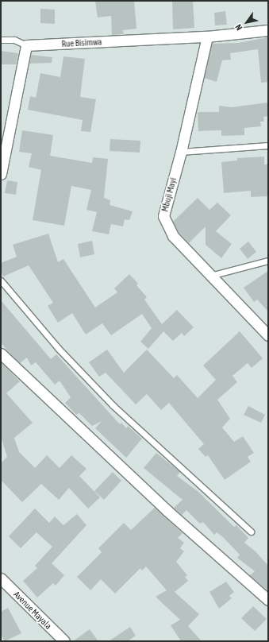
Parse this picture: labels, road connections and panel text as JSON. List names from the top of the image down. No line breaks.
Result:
{"streets":{"street":["Rue Bisimwa","Mbuji Mayi","Avenue Mayala"]},"crossings":[["Rue Bisimwa","Mbuji Mayi"]],"north":"bottom left"}
